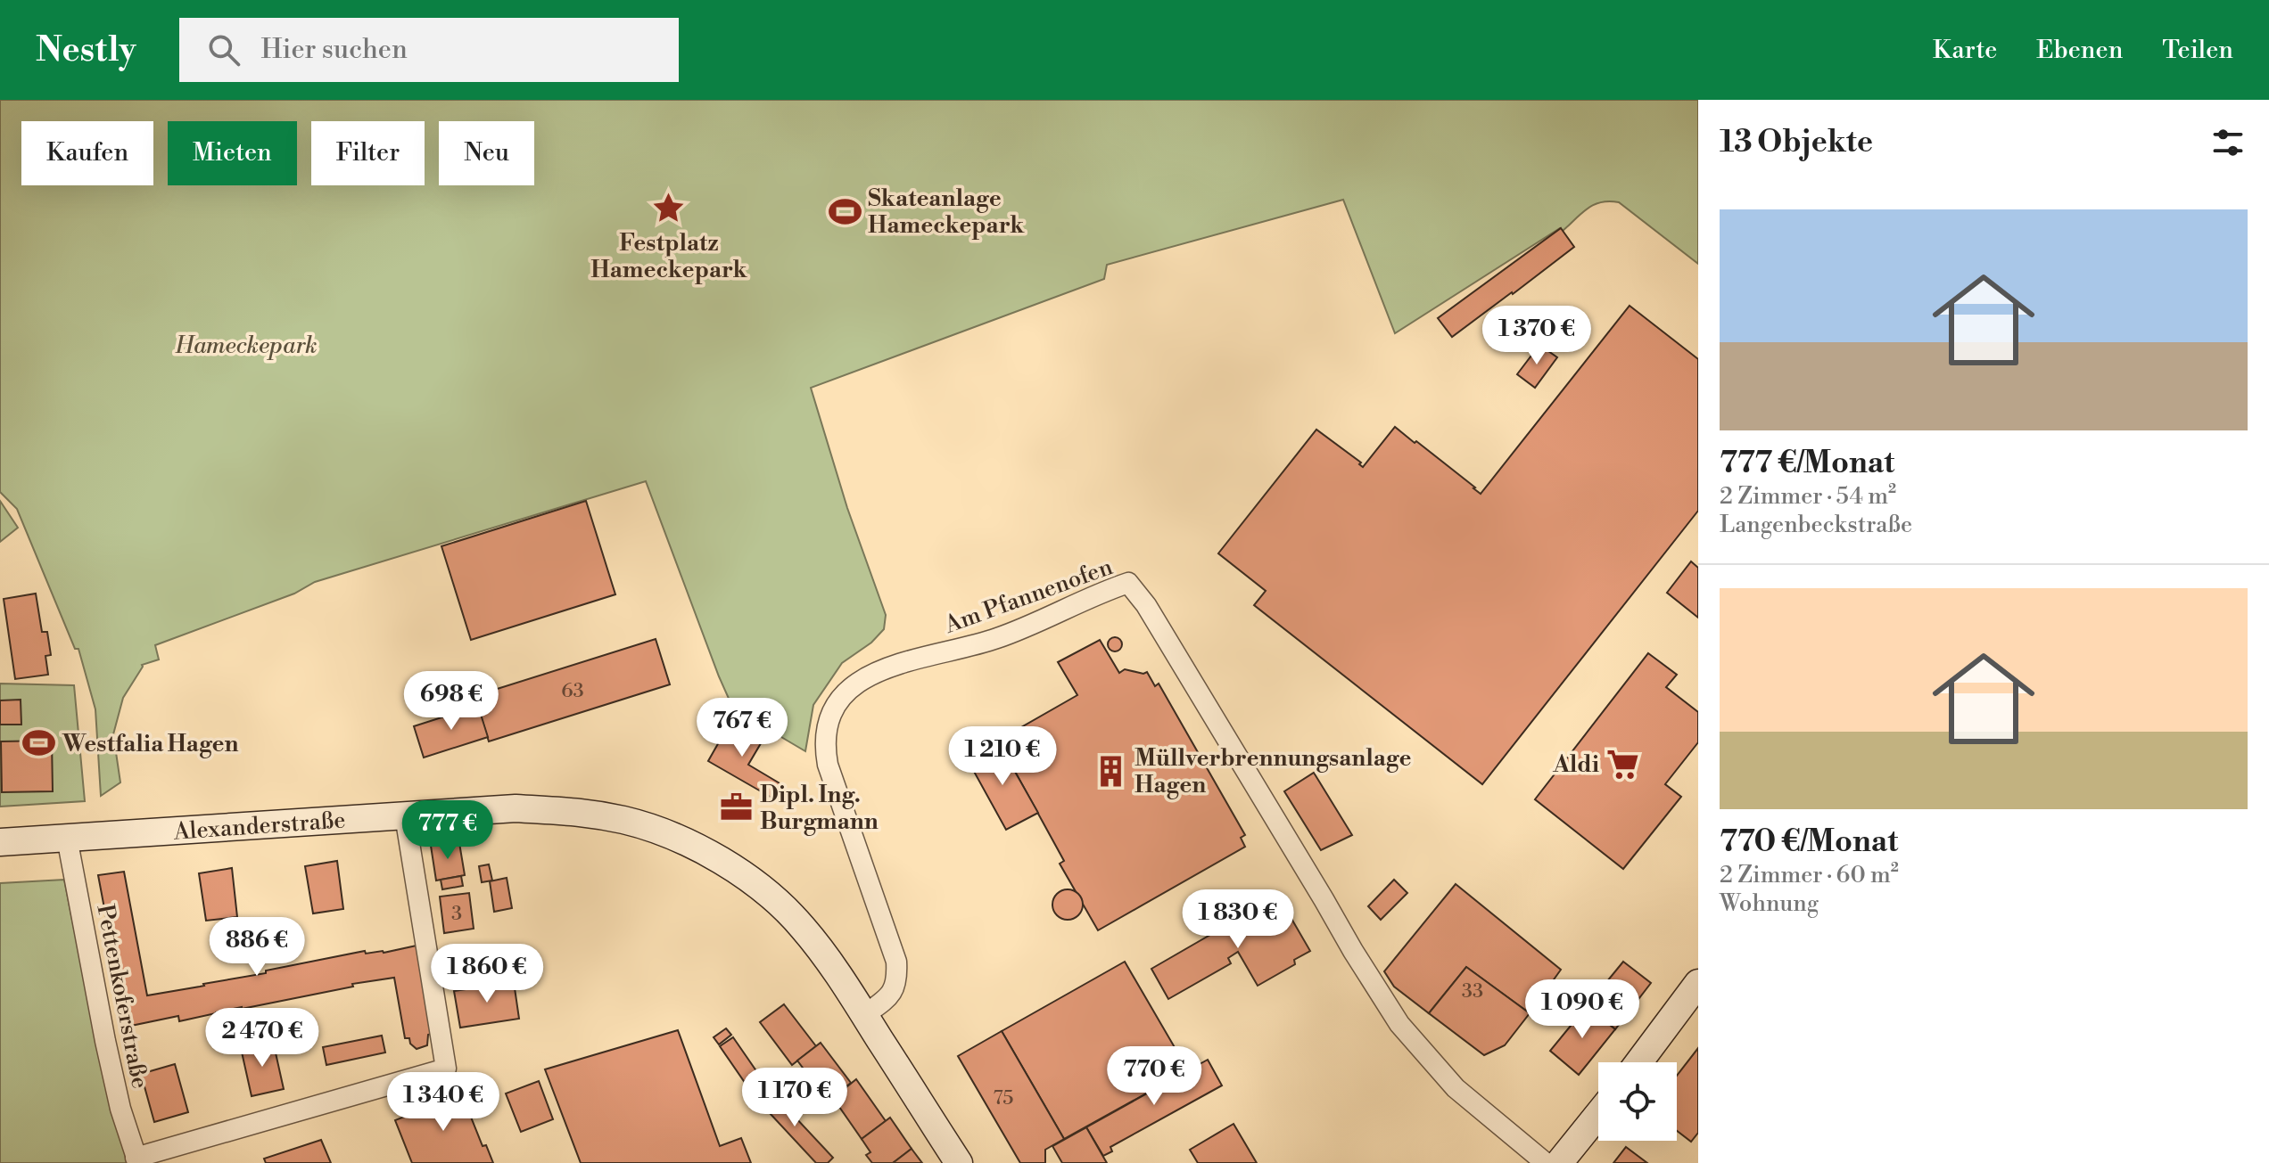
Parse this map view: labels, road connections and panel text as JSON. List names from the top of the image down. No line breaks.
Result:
{"streets":{"main road":["Alexanderstraße"],"street":["Am Pfannenofen","Pettenkoferstraße"]},"crossings":[["Am Pfannenofen","Alexanderstraße"],["Alexanderstraße","Pettenkoferstraße"]],"parks":["Hameckepark"],"places":{"place":["Festplatz Hameckepark"],"sports":["Skateanlage Hameckepark","Westfalia Hagen"],"supermarket":["Aldi"],"building":["Müllverbrennungsanlage Hagen"],"office":["Dipl. Ing. Burgmann"]},"house_numbers":["63","3","33","75"],"page":{"header":"Nestly","search":"Hier suchen","nav":["Karte","Ebenen","Teilen"],"heading":"13 Objekte","chip":["Kaufen","Mieten","Filter","Neu"],"list":[{"name":"777 €/Monat","note":"2 Zimmer · 54 m² · Langenbeckstraße"},{"name":"770 €/Monat","note":"2 Zimmer · 60 m² · Wohnung"}],"price":["1 370 €","698 €","767 €","1 210 €","777 €","1 830 €","886 €","1 860 €","1 090 €","2 470 €","770 €","1 170 €","1 340 €"]}}
